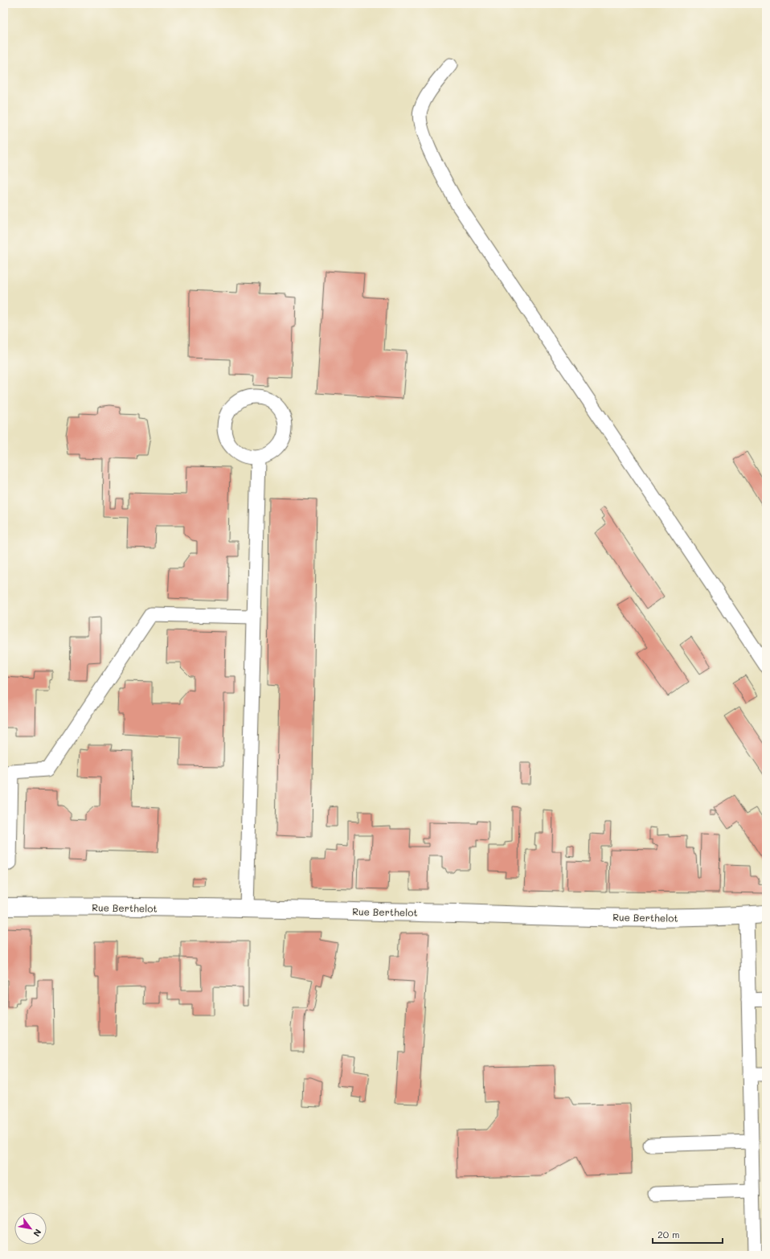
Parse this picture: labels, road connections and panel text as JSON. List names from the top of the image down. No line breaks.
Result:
{"streets":{"street":["Rue Berthelot"]},"scale_bar":"20 m","north":"bottom right"}
